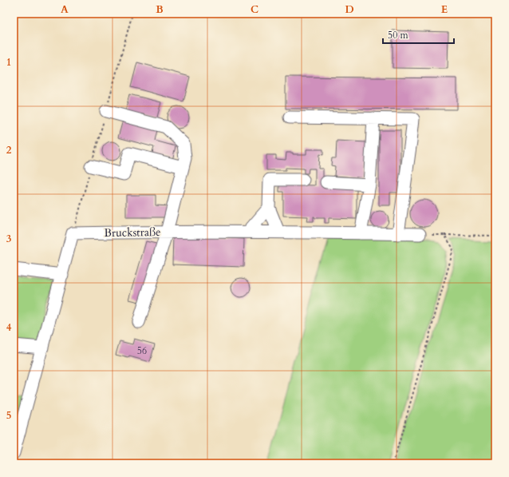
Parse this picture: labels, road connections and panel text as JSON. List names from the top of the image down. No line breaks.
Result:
{"streets":{"street":["Bruckstraße"]},"house_numbers":["56"],"scale_bar":"50 m","grid":{"columns":["A","B","C","D","E"],"rows":["1","2","3","4","5"]}}
